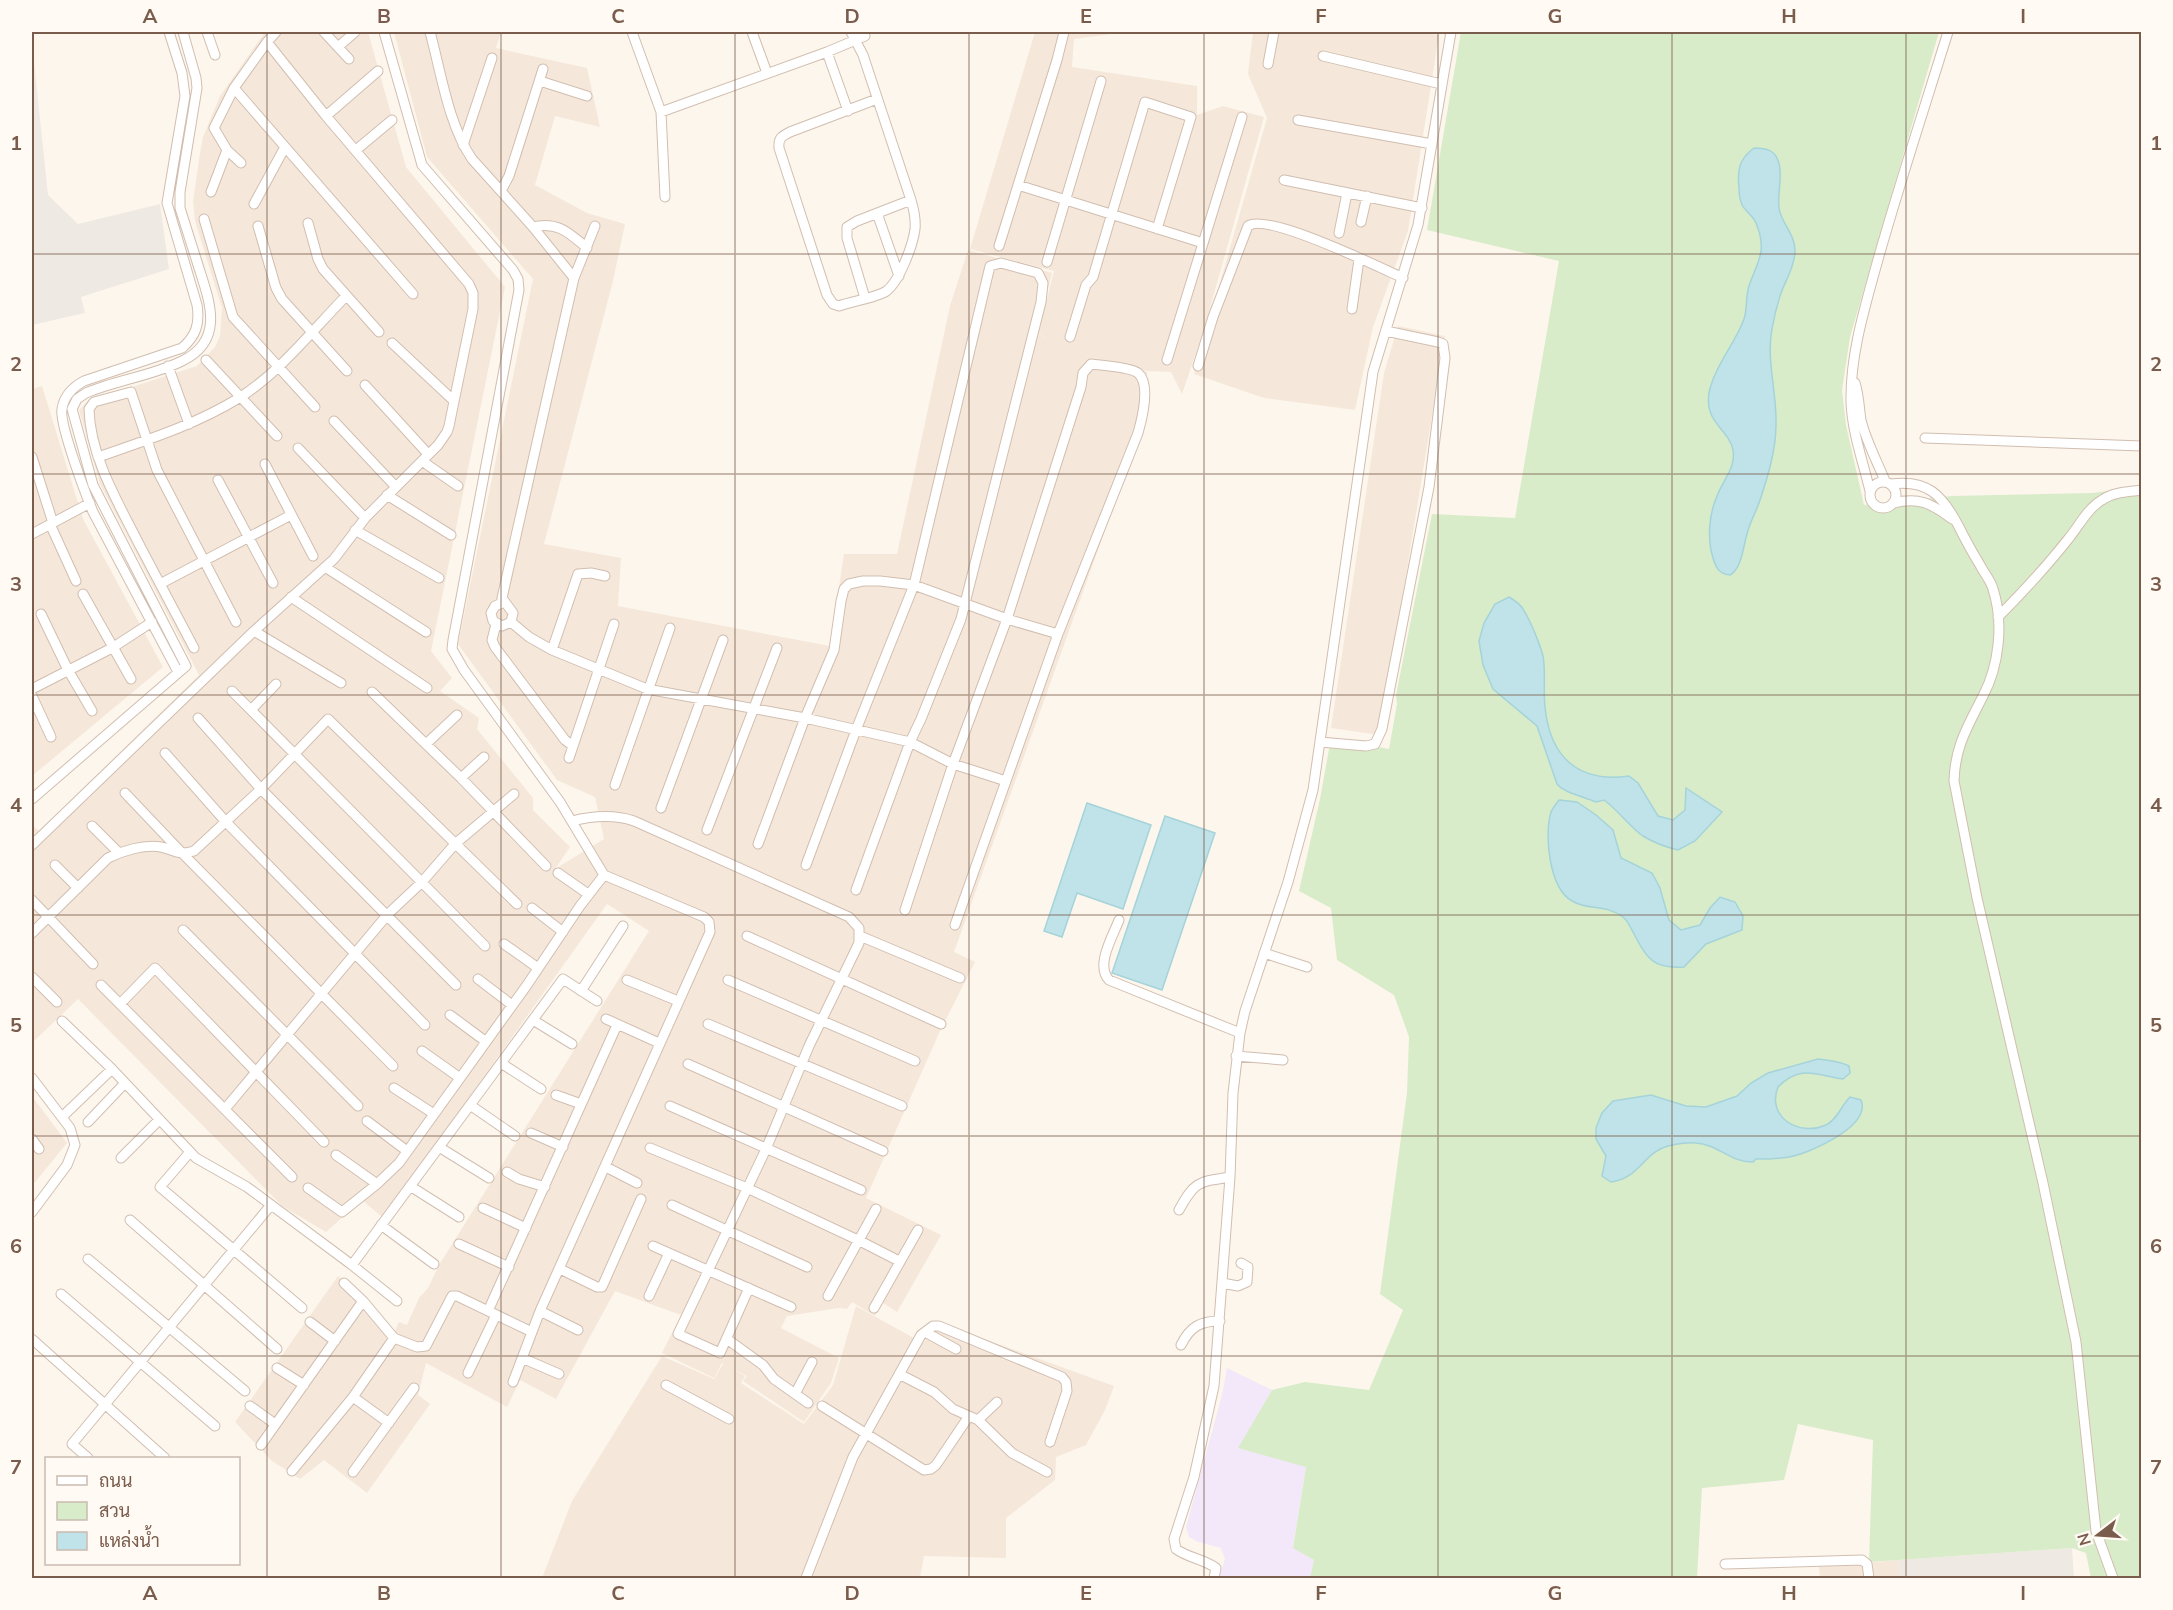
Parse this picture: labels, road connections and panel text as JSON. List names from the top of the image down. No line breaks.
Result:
{"legend":["ถนน","สวน","แหล่งน้ำ"],"north":"left","grid":{"columns":["A","B","C","D","E","F","G","H","I"],"rows":["1","2","3","4","5","6","7"]}}
